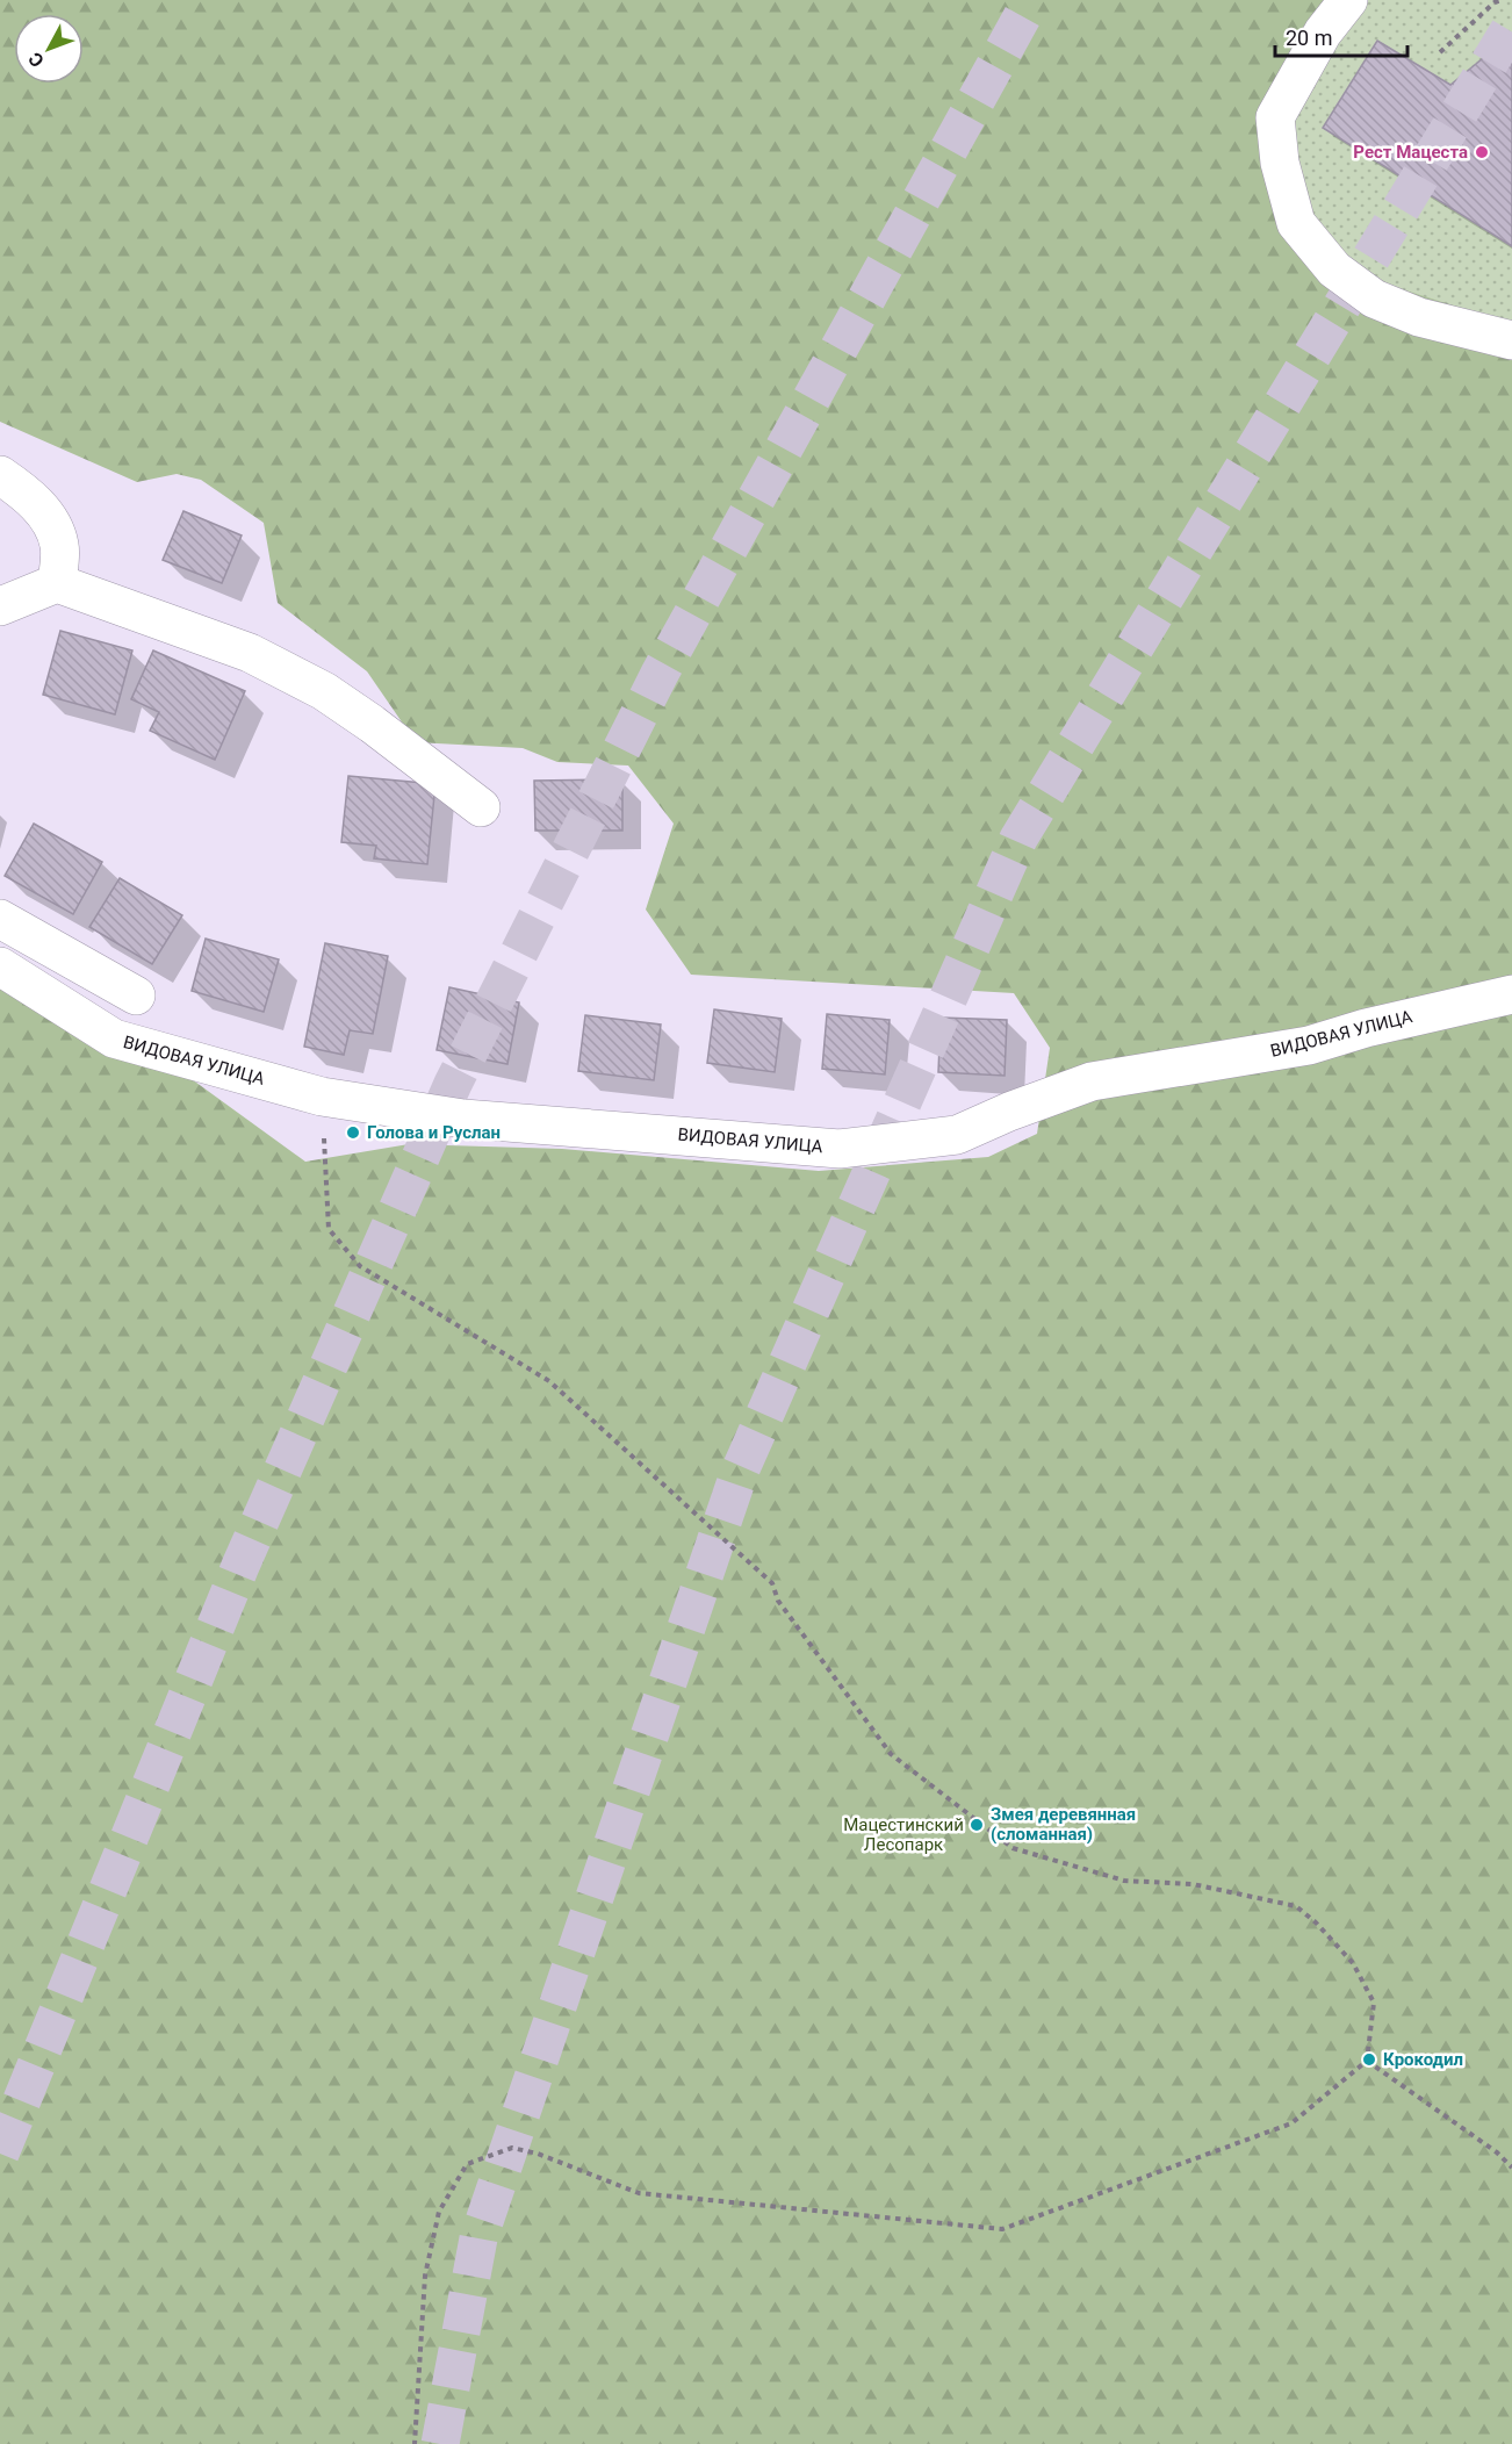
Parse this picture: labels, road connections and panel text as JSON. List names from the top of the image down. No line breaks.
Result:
{"streets":{"street":["ВИДОВАЯ УЛИЦА"]},"parks":["Мацестинский Лесопарк"],"places":["Рест Мацеста","Голова и Руслан","Змея деревянная (сломанная)","Крокодил"],"scale_bar":"20 m","north":"bottom left"}
